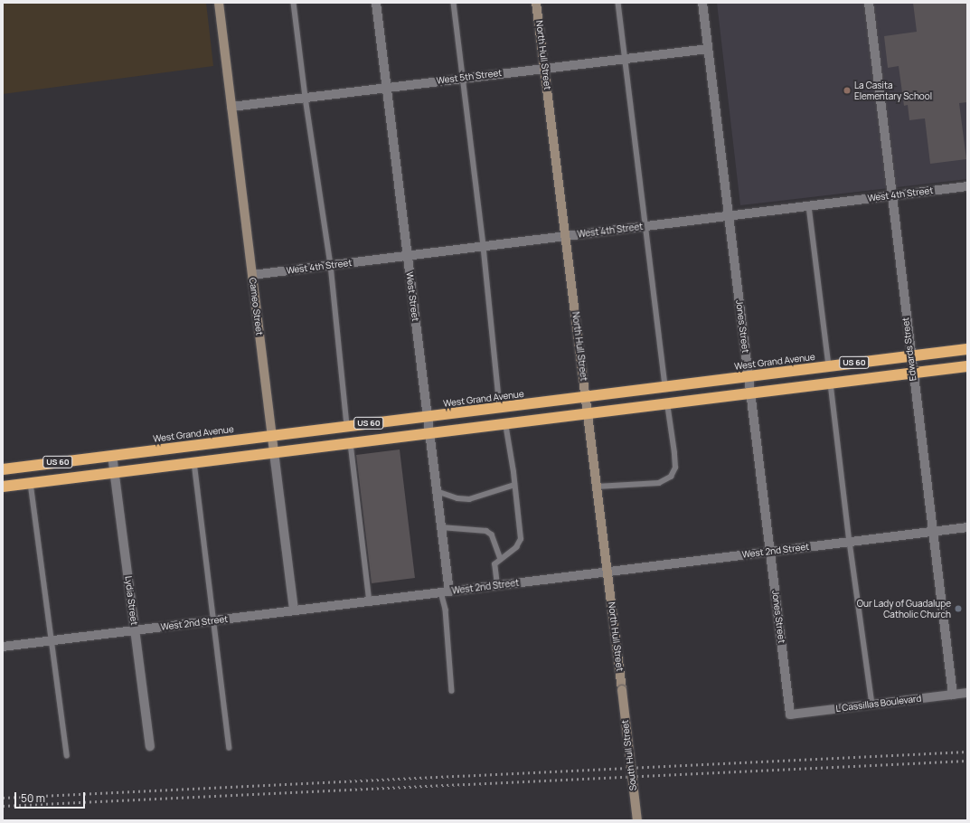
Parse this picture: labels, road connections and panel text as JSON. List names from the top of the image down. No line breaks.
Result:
{"streets":{"highway":["West Grand Avenue","US 60"],"main road":["North Hull Street","Cameo Street","South Hull Street"],"street":["West 5th Street","West 4th Street","West Street","Jones Street","Edwards Street","West 2nd Street","Lydia Street","L Cassillas Boulevard"]},"crossings":[["North Hull Street","West 5th Street"],["North Hull Street","West 4th Street"],["North Hull Street","West Grand Avenue"],["North Hull Street","US 60"],["North Hull Street","West 2nd Street"],["North Hull Street","South Hull Street"],["West 5th Street","West Street"],["West 5th Street","Cameo Street"],["West 5th Street","Jones Street"],["West 4th Street","West Street"],["West 4th Street","Cameo Street"],["West 4th Street","Jones Street"],["West 4th Street","Edwards Street"],["West Street","West Grand Avenue"],["West Street","US 60"],["West Street","West 2nd Street"],["Cameo Street","West Grand Avenue"],["Cameo Street","US 60"],["Cameo Street","West 2nd Street"],["Jones Street","West Grand Avenue"],["Jones Street","US 60"],["Jones Street","West 2nd Street"],["Jones Street","L Cassillas Boulevard"],["Edwards Street","West Grand Avenue"],["Edwards Street","US 60"],["Edwards Street","West 2nd Street"],["Edwards Street","L Cassillas Boulevard"],["West Grand Avenue","Lydia Street"],["US 60","Lydia Street"],["West 2nd Street","Lydia Street"]],"places":["La Casita Elementary School","Our Lady of Guadalupe Catholic Church"],"scale_bar":"50 m"}
